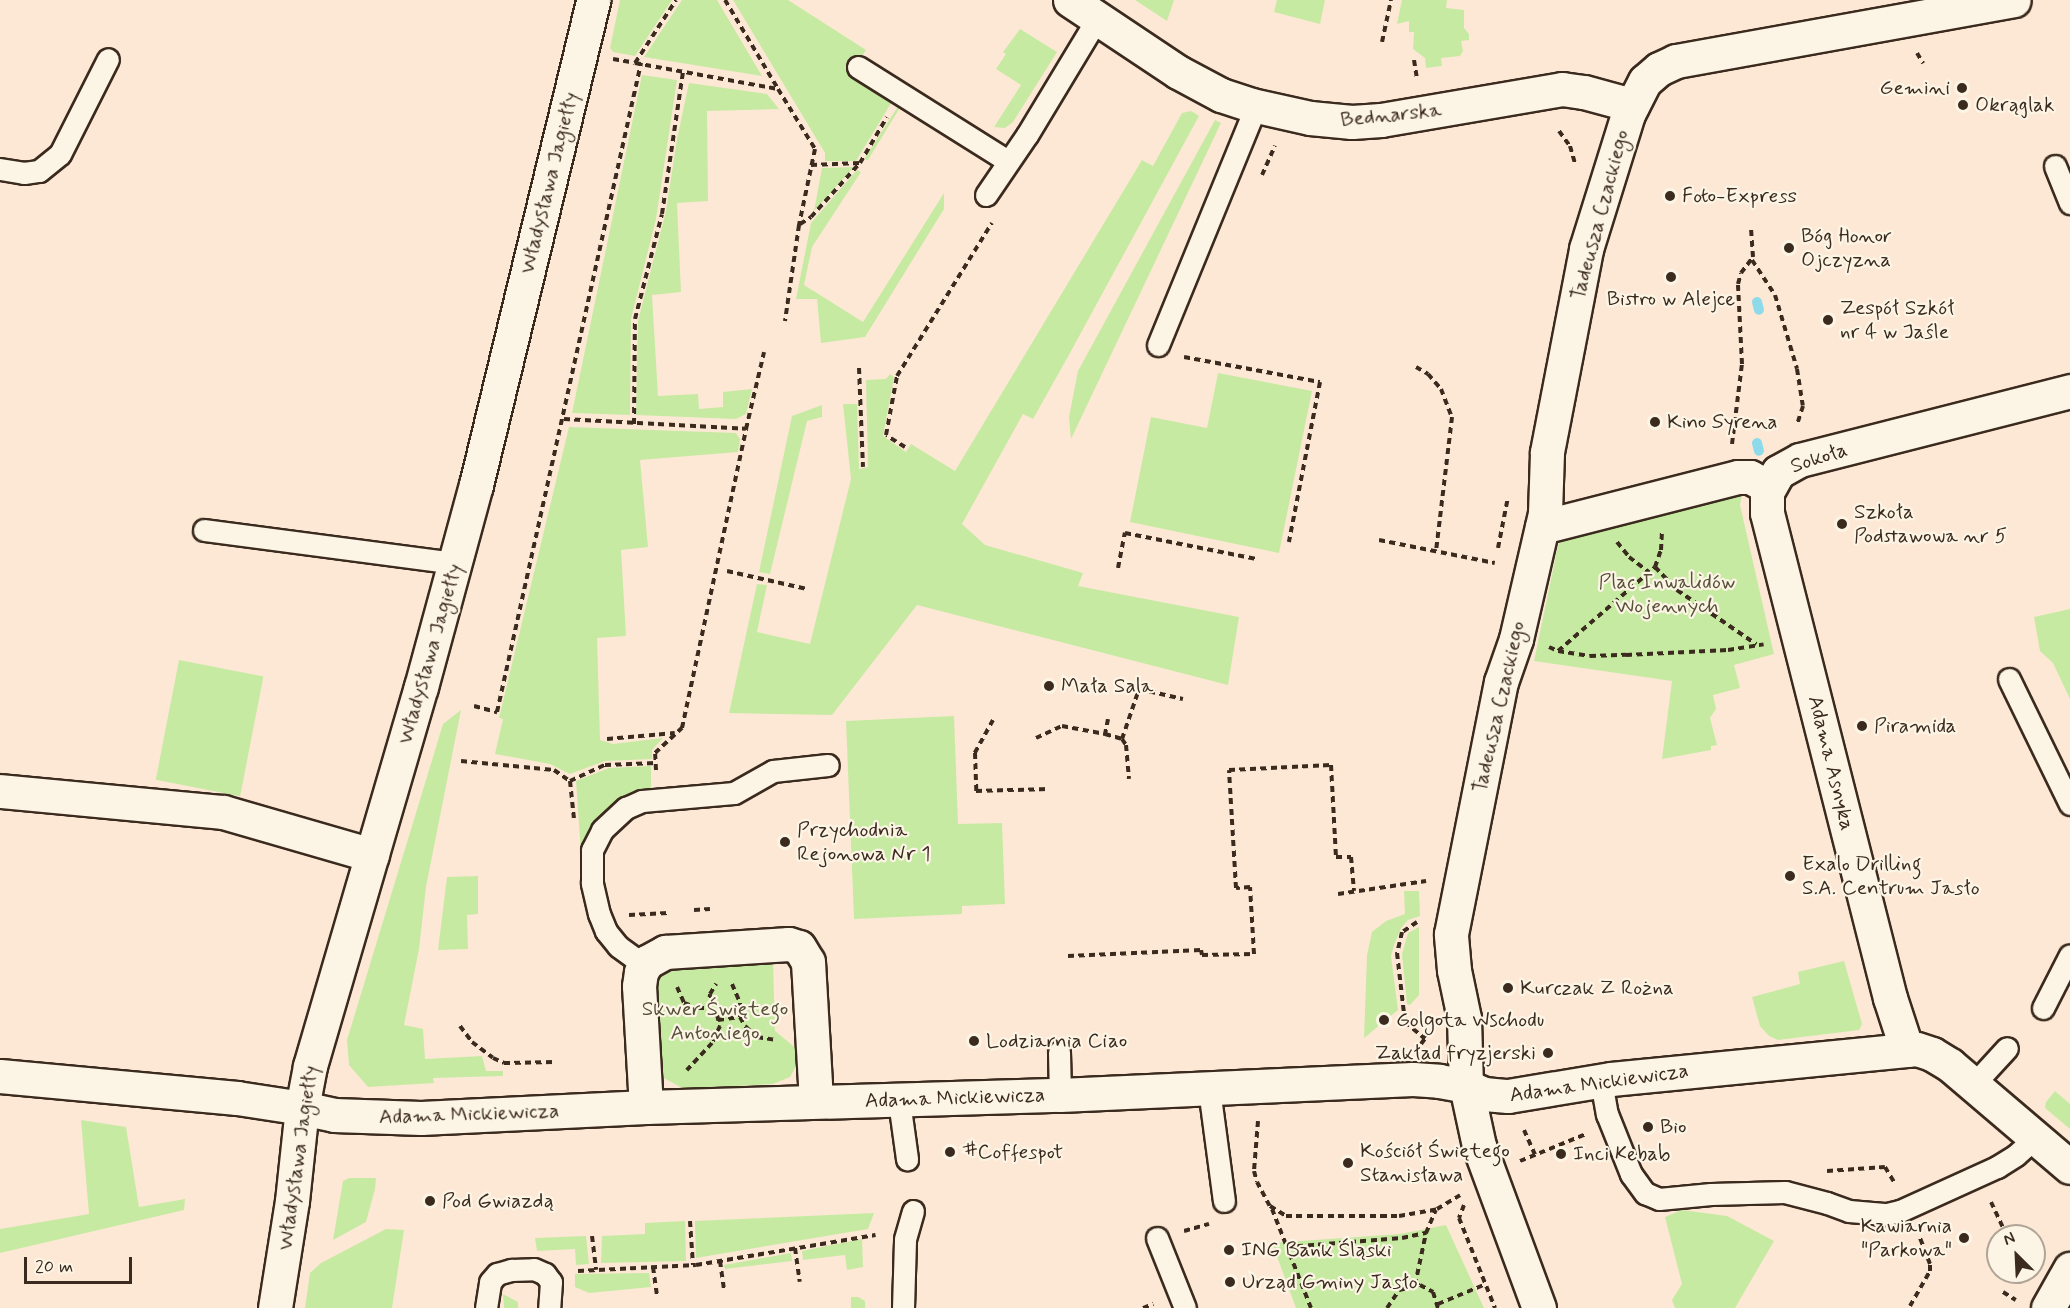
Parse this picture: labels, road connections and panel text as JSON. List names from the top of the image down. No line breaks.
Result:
{"streets":{"street":["Bednarska","Władysława Jagiełły","Tadeusza Czackiego","Sokoła","Adama Asnyka","Adama Mickiewicza"]},"crossings":[["Bednarska","Tadeusza Czackiego"],["Władysława Jagiełły","Adama Mickiewicza"],["Tadeusza Czackiego","Sokoła"],["Tadeusza Czackiego","Adama Mickiewicza"],["Sokoła","Adama Asnyka"],["Adama Asnyka","Adama Mickiewicza"]],"parks":["Plac Inwalidów Wojennych","Skwer Świętego Antoniego"],"places":["Gemini","Okrąglak","Foto-Express","Bóg Honor Ojczyzna","Bistro w Alejce","Zespół Szkół nr 4 w Jaśle","Kino Syrena","Szkoła Podstawowa nr 5","Mała Sala","Piramida","Przychodnia Rejonowa Nr 1","Exalo Drilling S.A. Centrum Jasło","Kurczak Z Rożna","Golgota Wschodu","Lodziarnia Ciao","Zakład fryzjerski","Bio","#Coffespot","Inci Kebab","Kościół Świętego Stanisława","Pod Gwiazdą","Kawiarnia \"Parkowa\"","ING Bank Śląski","Urząd Gminy Jasło"],"scale_bar":"20 m","north":"top left"}
